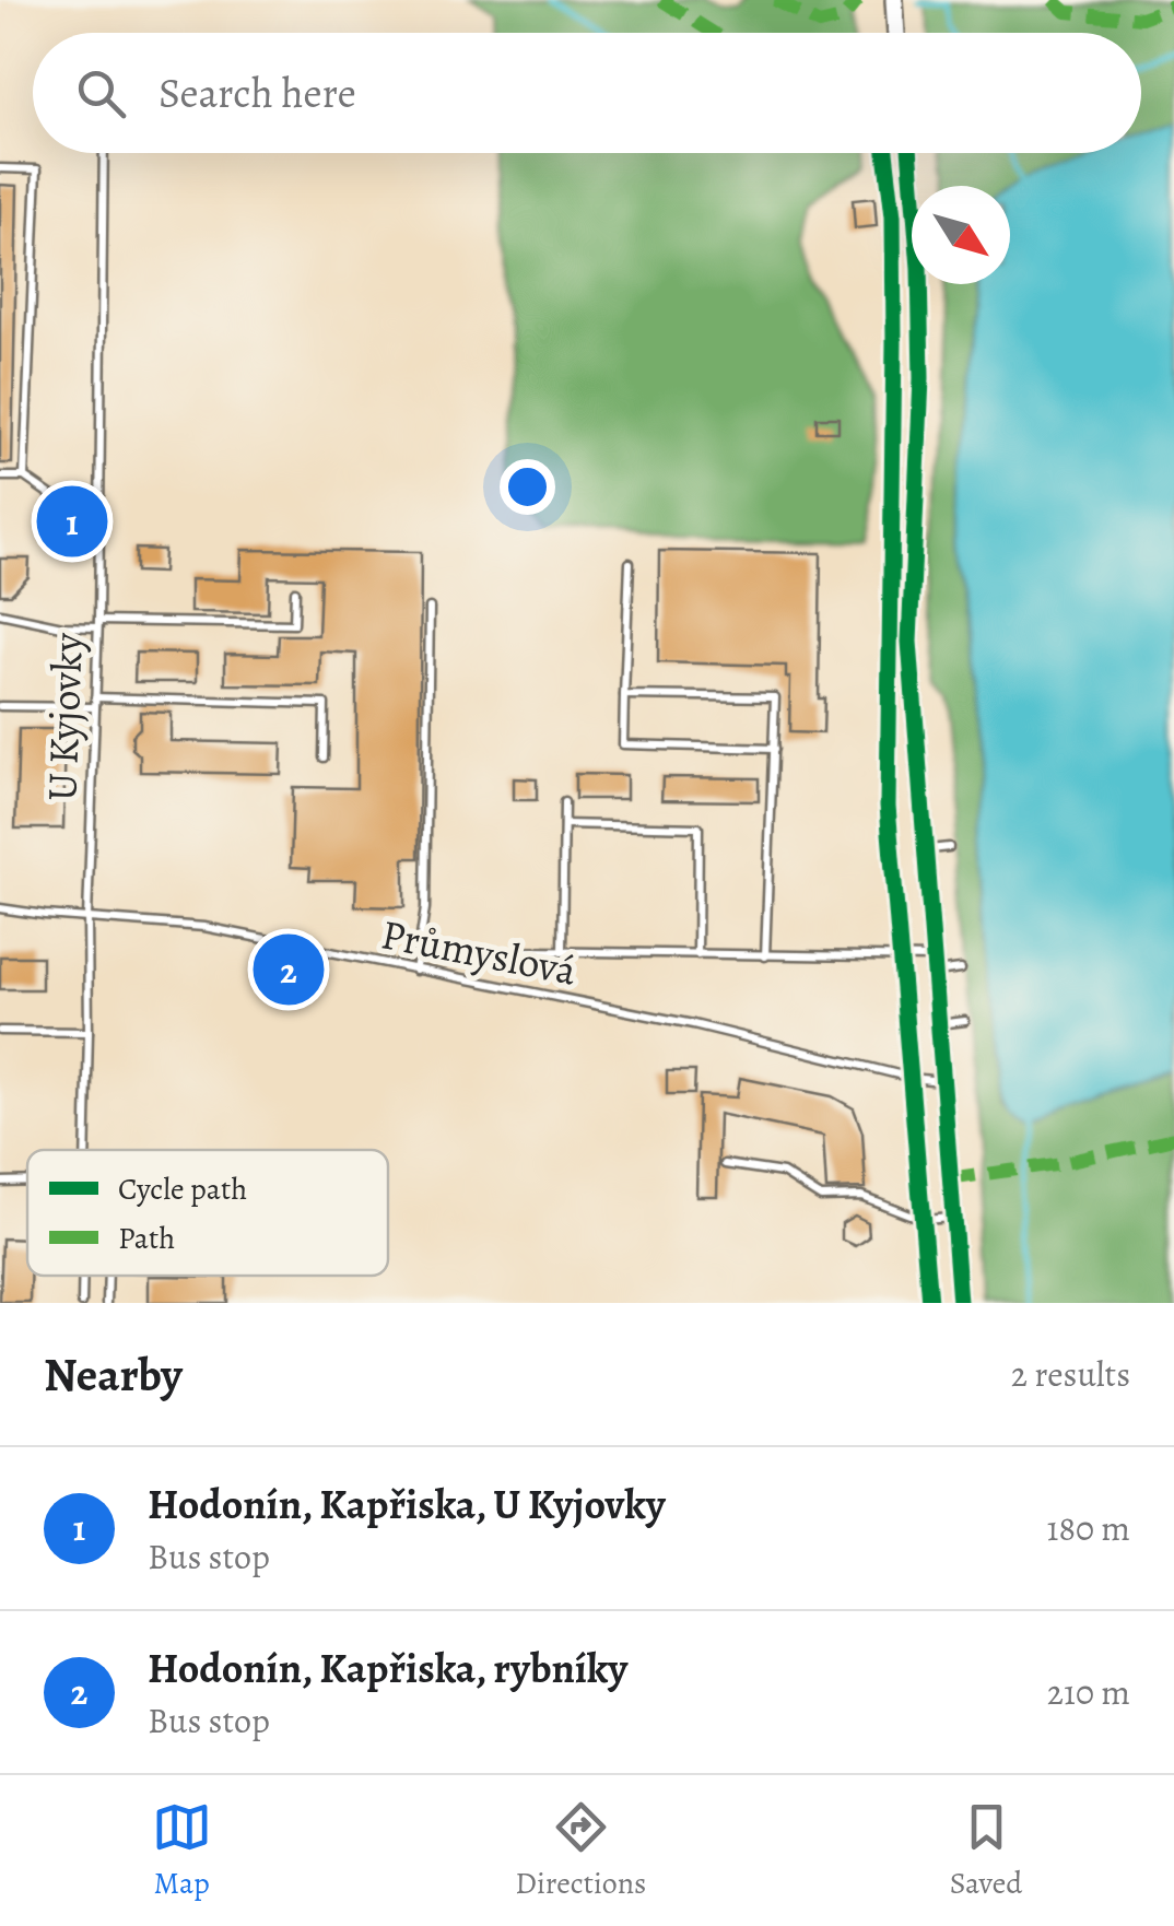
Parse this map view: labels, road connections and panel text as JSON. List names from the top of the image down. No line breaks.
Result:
{"streets":{"lane":["U Kyjovky","Průmyslová"]},"crossings":[["U Kyjovky","Průmyslová"]],"legend":["Cycle path","Path"],"north":"bottom right","page":{"search":"Search here","pins":["1","2"],"heading":["Nearby","2 results"],"list":[{"mark":"1","name":"Hodonín, Kapřiska, U Kyjovky","note":"Bus stop","value":"180 m"},{"mark":"2","name":"Hodonín, Kapřiska, rybníky","note":"Bus stop","value":"210 m"}],"nav":["Map","Directions","Saved"]}}
